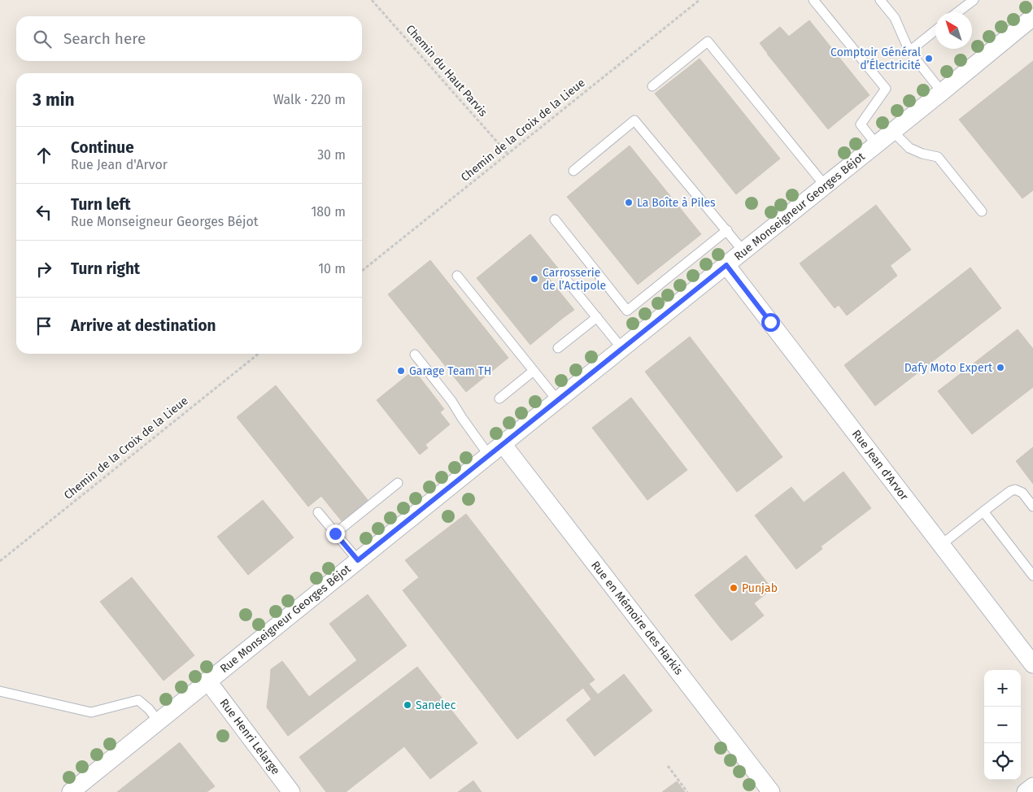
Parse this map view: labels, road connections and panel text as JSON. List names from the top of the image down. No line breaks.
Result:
{"streets":{"street":["Rue Monseigneur Georges Béjot","Rue Jean d'Arvor","Rue en Mémoire des Harkis","Rue Henri Lelarge"],"path":["Chemin du Haut Parvis","Chemin de la Croix de la Lieue"]},"crossings":[["Chemin du Haut Parvis","Chemin de la Croix de la Lieue"],["Rue Monseigneur Georges Béjot","Rue Jean d'Arvor"],["Rue Monseigneur Georges Béjot","Rue en Mémoire des Harkis"],["Rue Monseigneur Georges Béjot","Rue Henri Lelarge"]],"places":["Comptoir Général d’Électricité","La Boîte à Piles","Carrosserie de l’Actipole","Dafy Moto Expert","Garage Team TH","Punjab","Sanelec"],"north":"top left","page":{"search":"Search here","heading":["3 min","Walk · 220 m"],"list":[["Continue","Rue Jean d'Arvor","30 m"],["Turn left","Rue Monseigneur Georges Béjot","180 m"],["Turn right","10 m"],"Arrive at destination"],"map_buttons":["+","−"]}}
